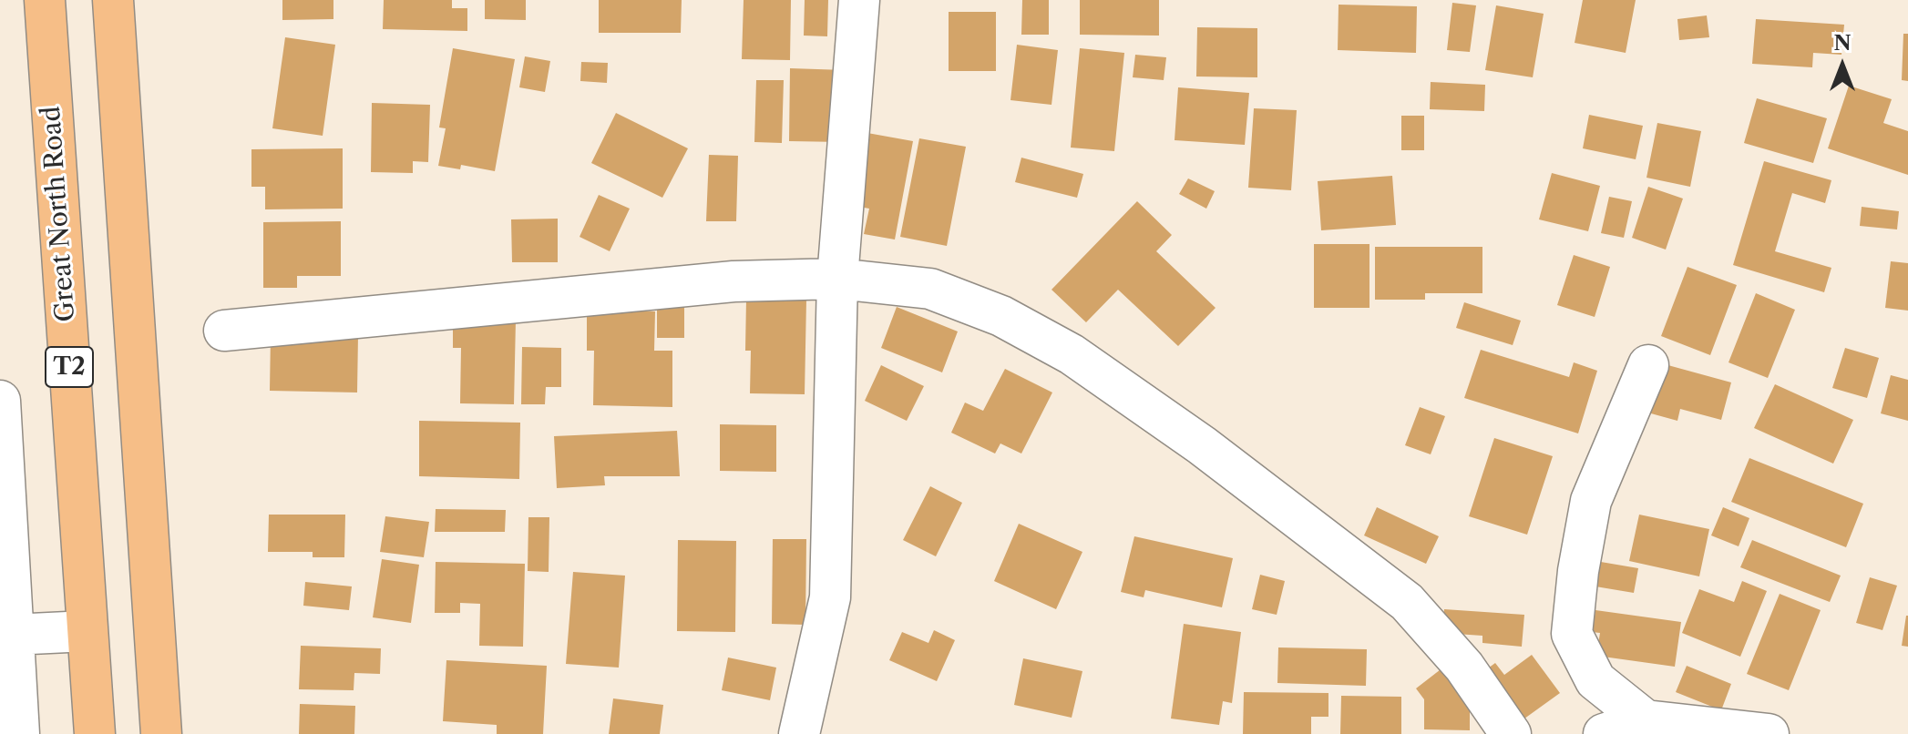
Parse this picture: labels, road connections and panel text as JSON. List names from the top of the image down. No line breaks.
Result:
{"streets":{"main road":["Great North Road","T2"]},"north":"top"}
